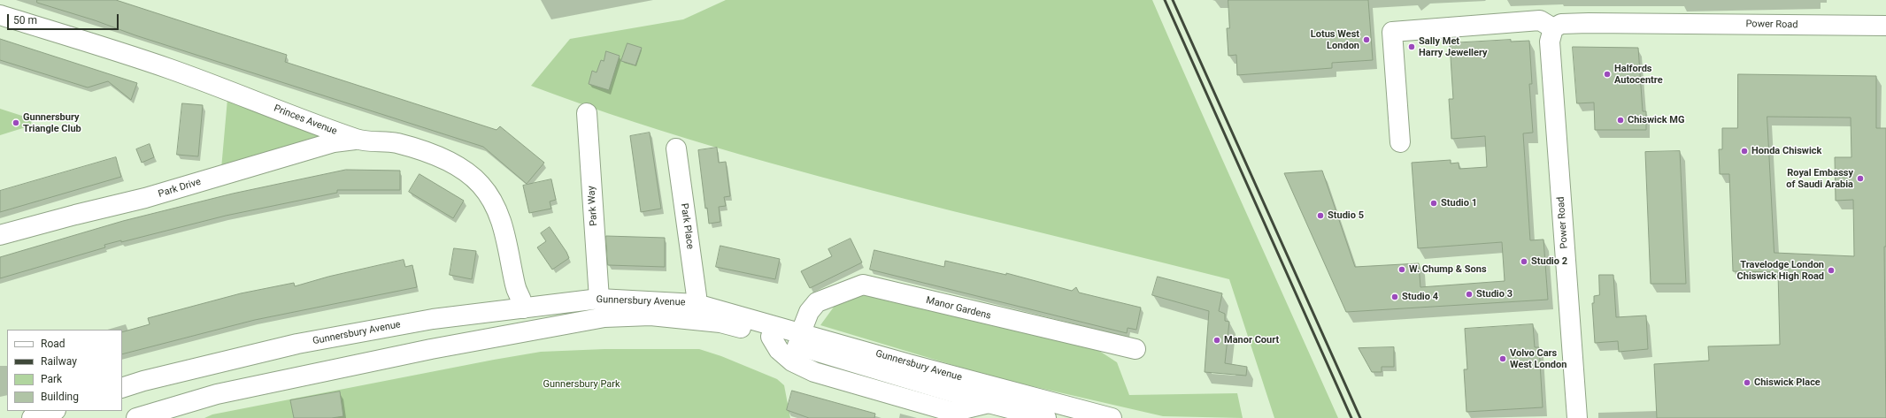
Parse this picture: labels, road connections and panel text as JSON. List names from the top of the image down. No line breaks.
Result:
{"streets":{"main road":["Power Road","Princes Avenue","Park Drive","Park Way","Park Place","Gunnersbury Avenue","Manor Gardens"]},"crossings":[["Princes Avenue","Park Drive"],["Princes Avenue","Gunnersbury Avenue"],["Park Way","Gunnersbury Avenue"],["Park Place","Gunnersbury Avenue"],["Gunnersbury Avenue","Manor Gardens"]],"parks":["Gunnersbury Park"],"places":["Lotus West London","Sally Met Harry Jewellery","Halfords Autocentre","Chiswick MG","Gunnersbury Triangle Club","Honda Chiswick","Royal Embassy of Saudi Arabia","Studio 1","Studio 5","Studio 2","W. Chump & Sons","Travelodge London Chiswick High Road","Studio 3","Studio 4","Manor Court","Volvo Cars West London","Chiswick Place"],"legend":["Road","Railway","Park","Building"],"scale_bar":"50 m"}
